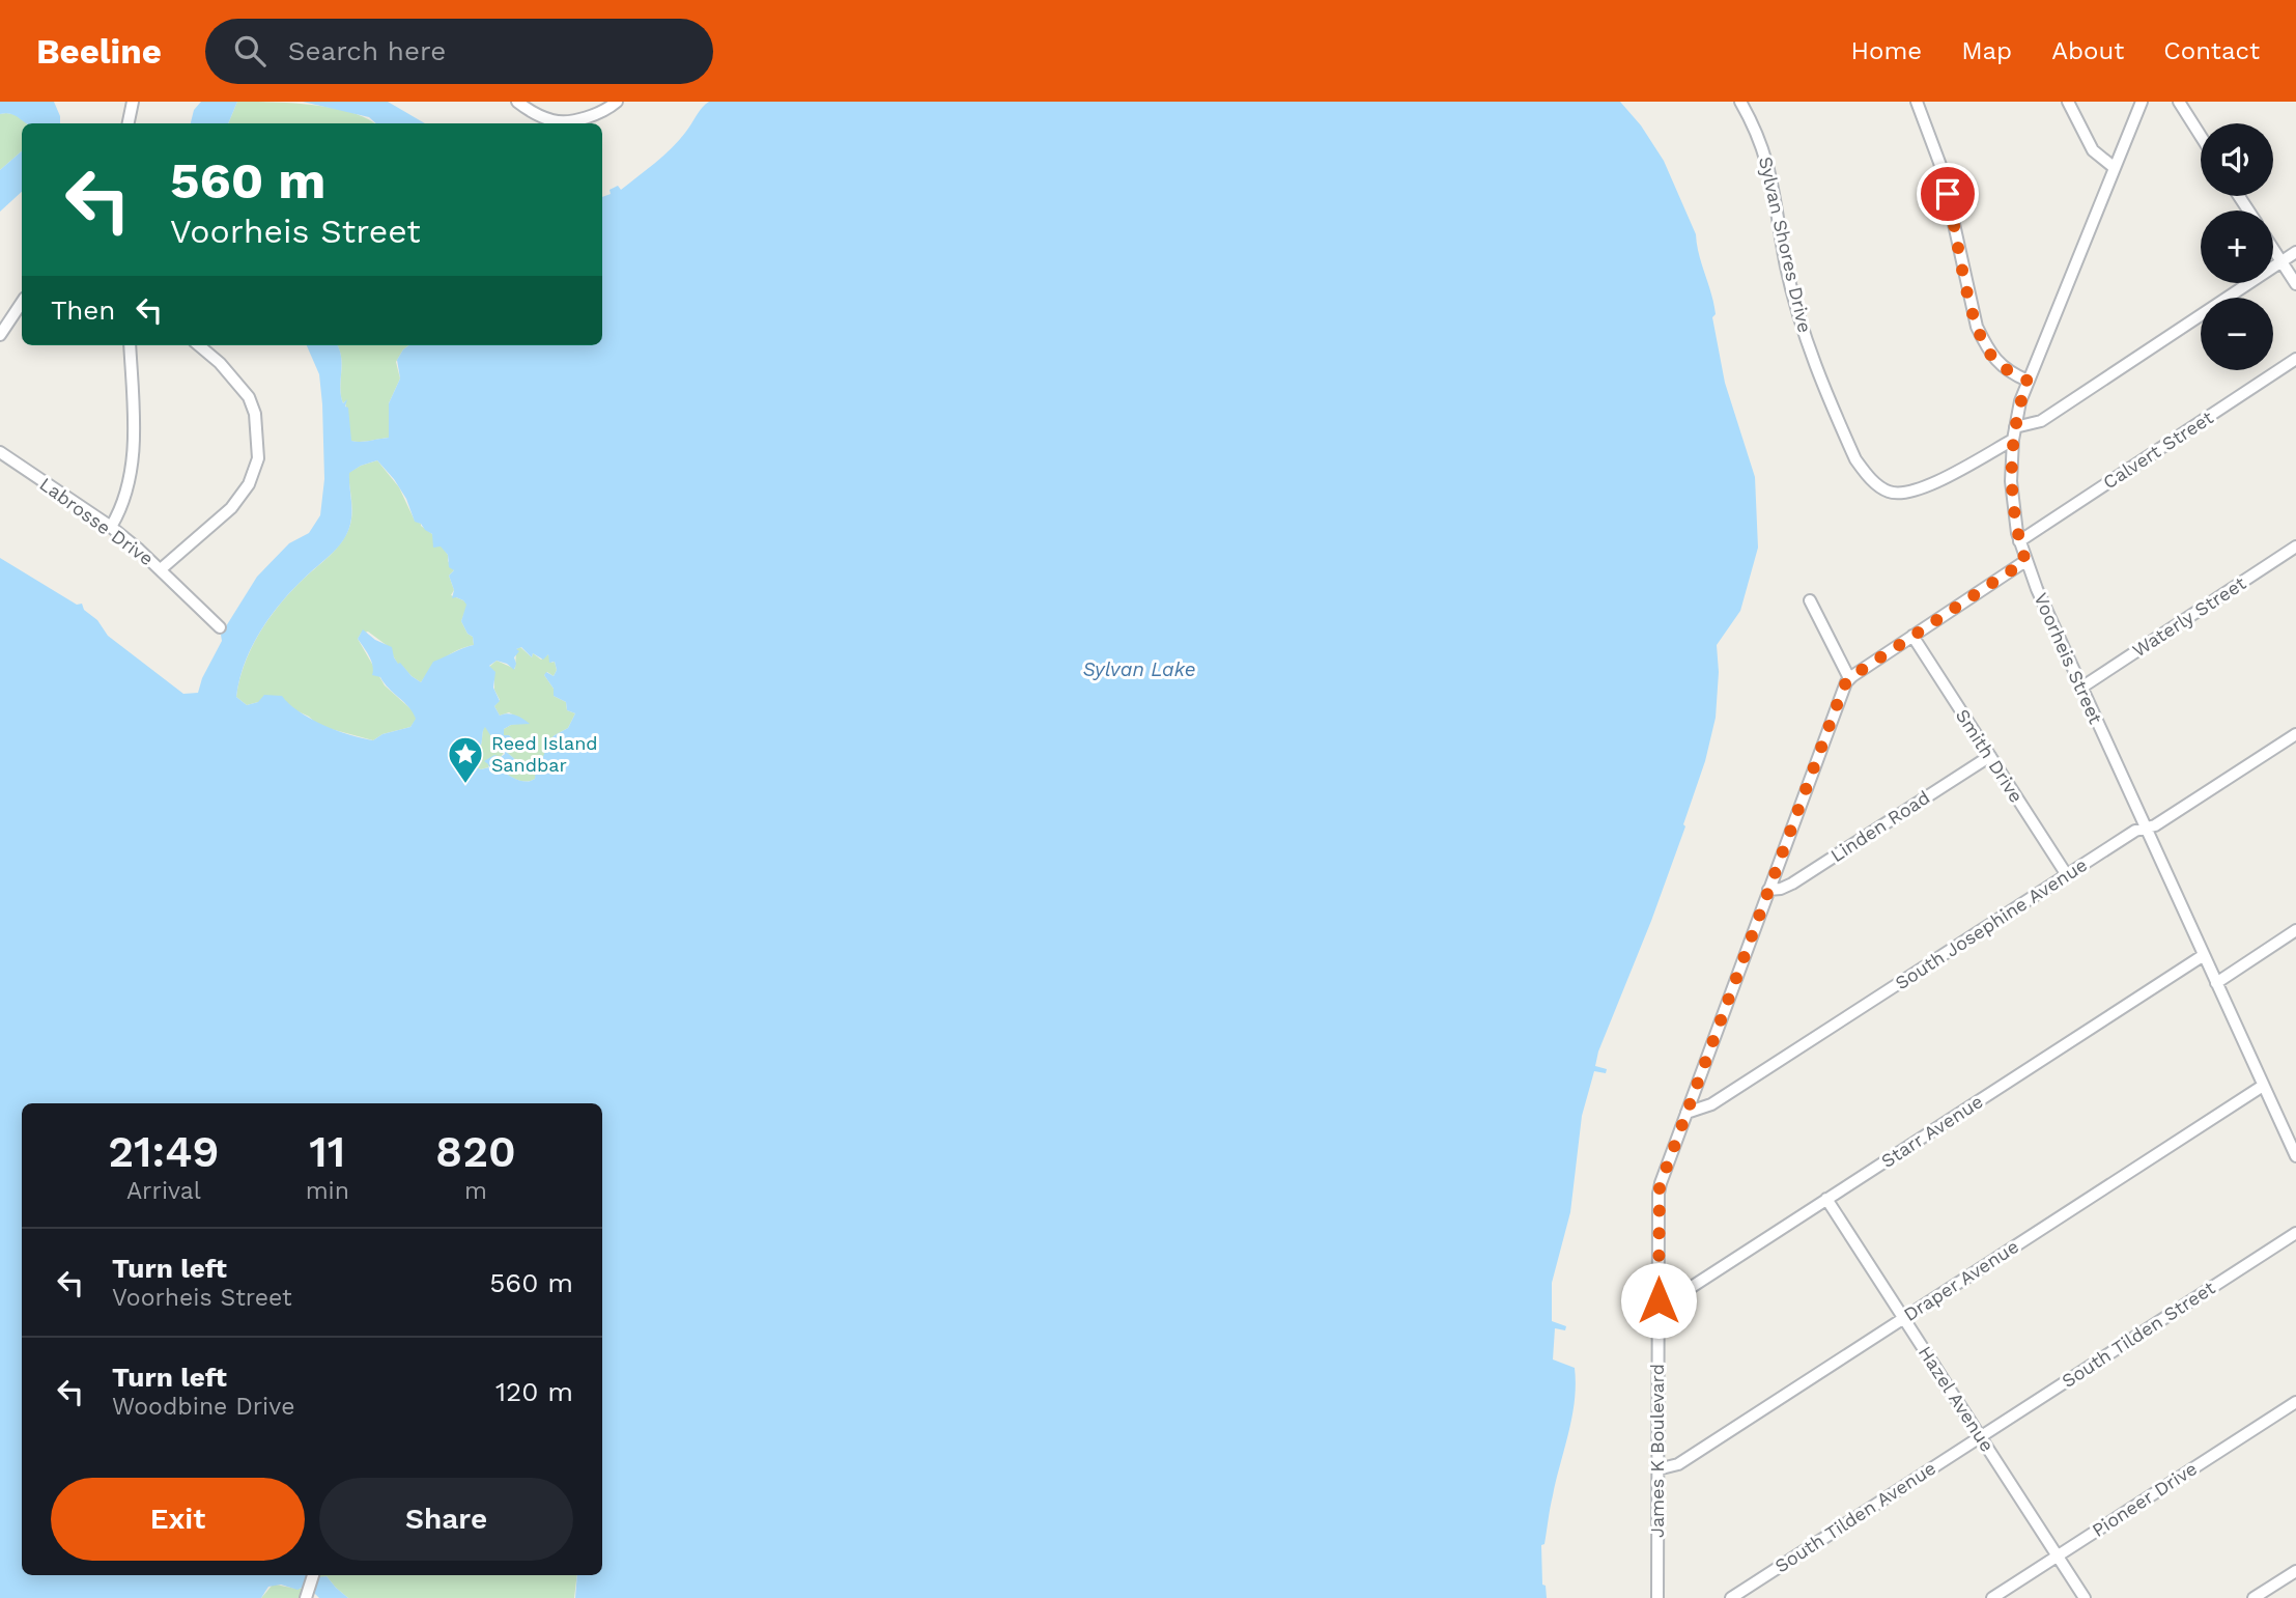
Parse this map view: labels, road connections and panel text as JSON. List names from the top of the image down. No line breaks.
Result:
{"streets":{"street":["Sylvan Shores Drive","Calvert Street","Labrosse Drive","Waterly Street","Voorheis Street","Smith Drive","Linden Road","South Josephine Avenue","Starr Avenue","Draper Avenue","South Tilden Street","Hazel Avenue","James K Boulevard","Pioneer Drive","South Tilden Avenue"]},"crossings":[["Sylvan Shores Drive","Voorheis Street"],["Calvert Street","Voorheis Street"],["Waterly Street","Voorheis Street"],["Voorheis Street","South Josephine Avenue"],["Voorheis Street","Starr Avenue"],["Voorheis Street","Draper Avenue"],["Smith Drive","Linden Road"],["Smith Drive","South Josephine Avenue"],["Linden Road","James K Boulevard"],["South Josephine Avenue","James K Boulevard"],["Starr Avenue","Hazel Avenue"],["Starr Avenue","James K Boulevard"],["Draper Avenue","Hazel Avenue"],["Draper Avenue","James K Boulevard"],["South Tilden Street","Hazel Avenue"],["South Tilden Street","South Tilden Avenue"],["Hazel Avenue","Pioneer Drive"],["Hazel Avenue","South Tilden Avenue"]],"water":["Sylvan Lake"],"places":{"place":["Reed Island Sandbar"]},"page":{"header":"Beeline","search":"Search here","nav":["Home","Map","About","Contact"],"map_buttons":["+","−"],"turn":["560 m","Voorheis Street"],"then":"Then","eta":["21:49","Arrival","11","min","820","m"],"list":[{"name":"Turn left","note":"Voorheis Street","value":"560 m"},{"name":"Turn left","note":"Woodbine Drive","value":"120 m"}],"buttons":["Exit","Share"]}}
